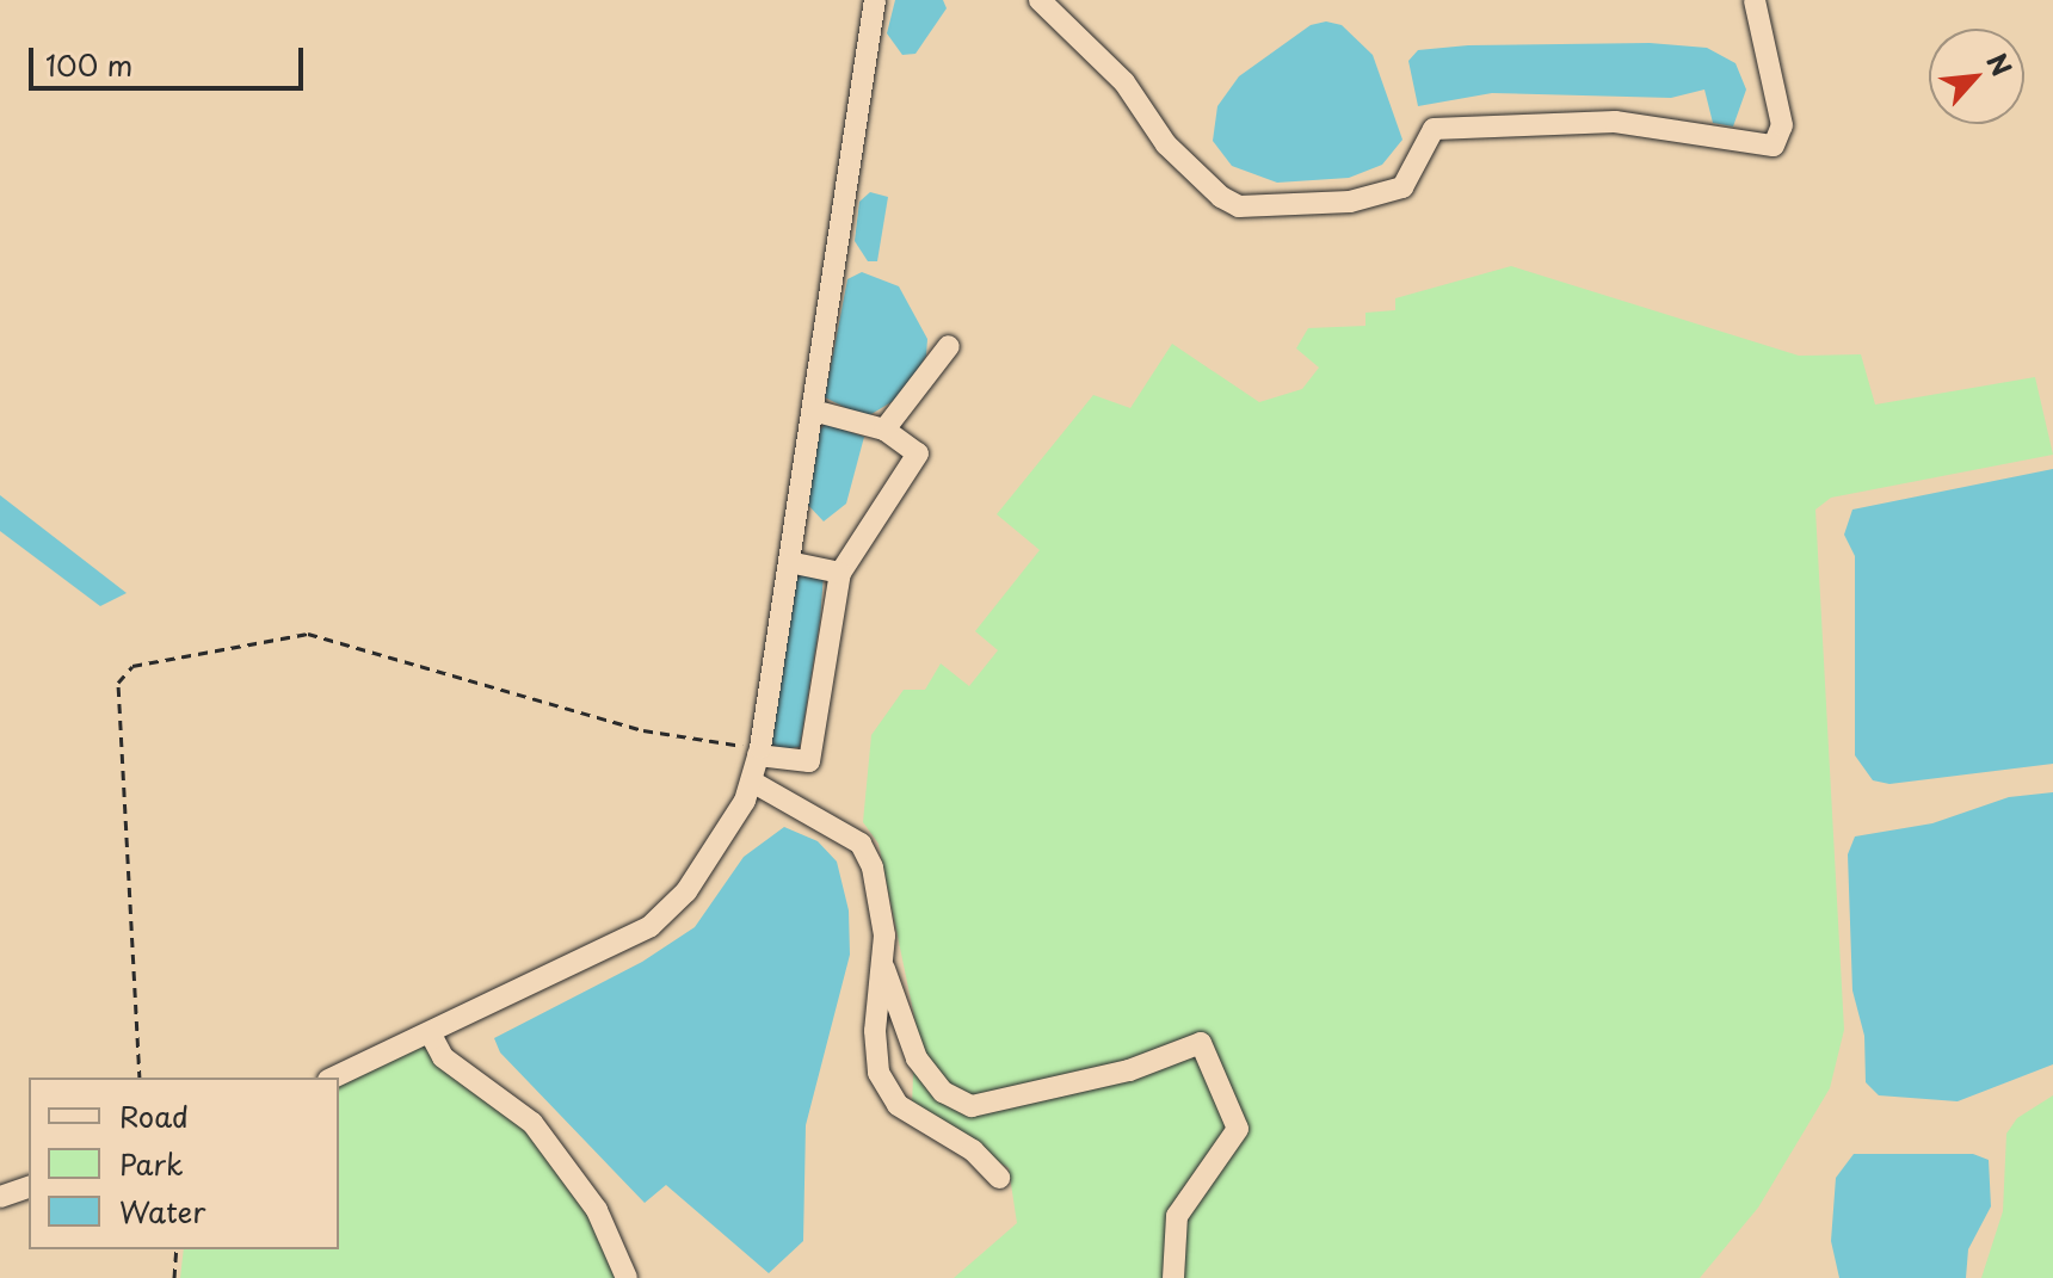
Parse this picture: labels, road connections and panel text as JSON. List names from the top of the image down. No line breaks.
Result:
{"legend":["Road","Park","Water"],"scale_bar":"100 m","north":"top right"}
